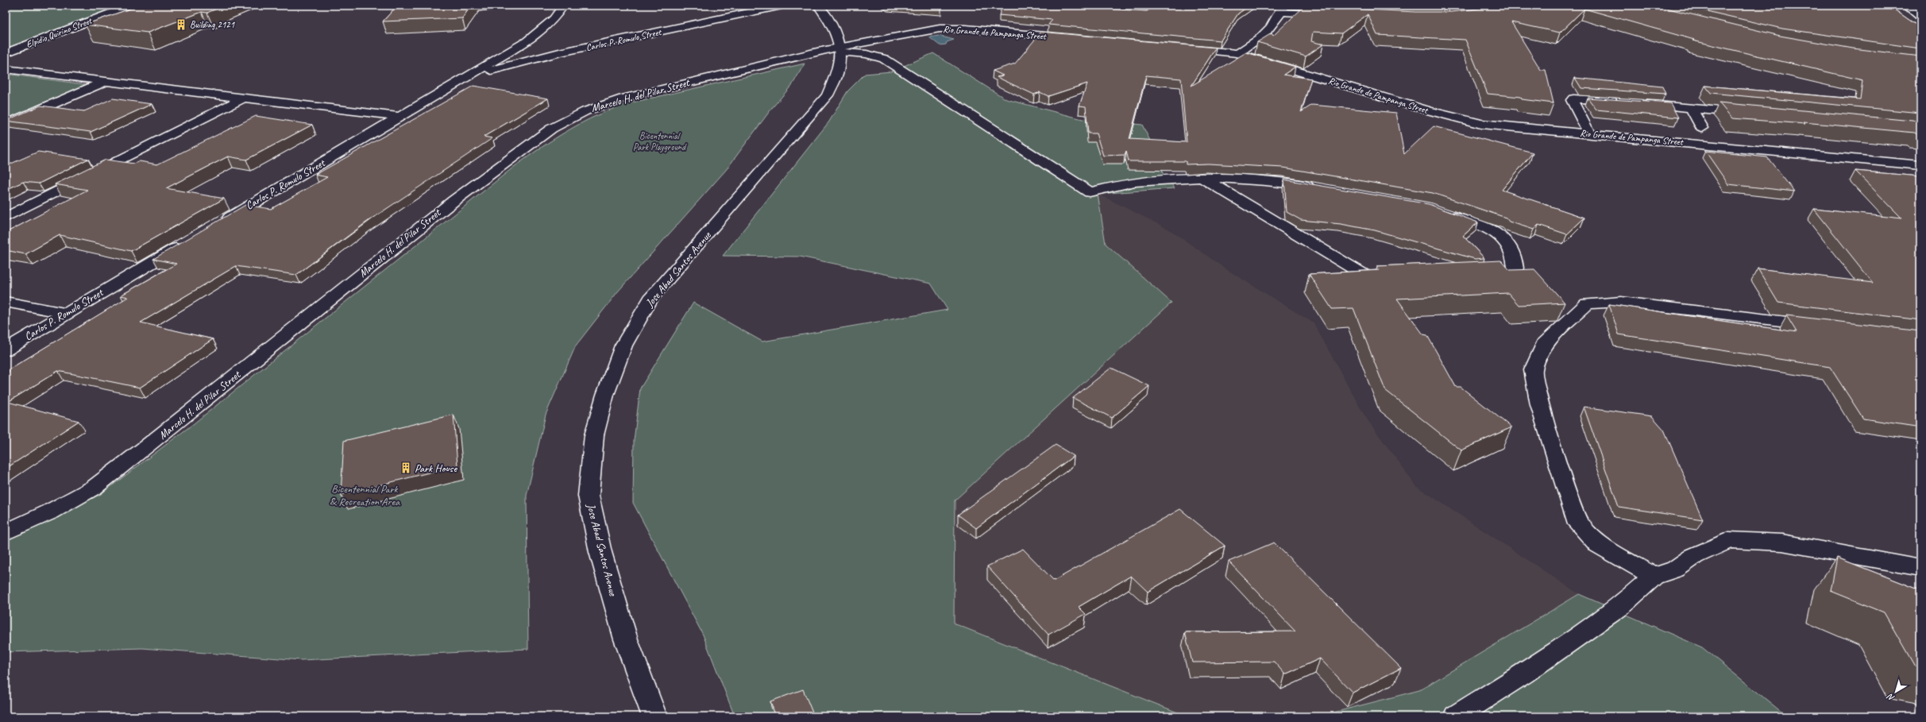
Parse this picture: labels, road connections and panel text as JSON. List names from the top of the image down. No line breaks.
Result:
{"streets":{"street":["Elpidio Quirino Street","Rio Grande de Pampanga Street","Carlos P. Romulo Street","Marcelo H. del Pilar Street","Jose Abad Santos Avenue"]},"crossings":[["Rio Grande de Pampanga Street","Marcelo H. del Pilar Street"],["Rio Grande de Pampanga Street","Jose Abad Santos Avenue"],["Marcelo H. del Pilar Street","Jose Abad Santos Avenue"]],"parks":["Bicentennial Park Playground","Bicentennial Park & Recreation Area"],"places":{"building":["Building 2121","Park House"]},"north":"bottom left"}
